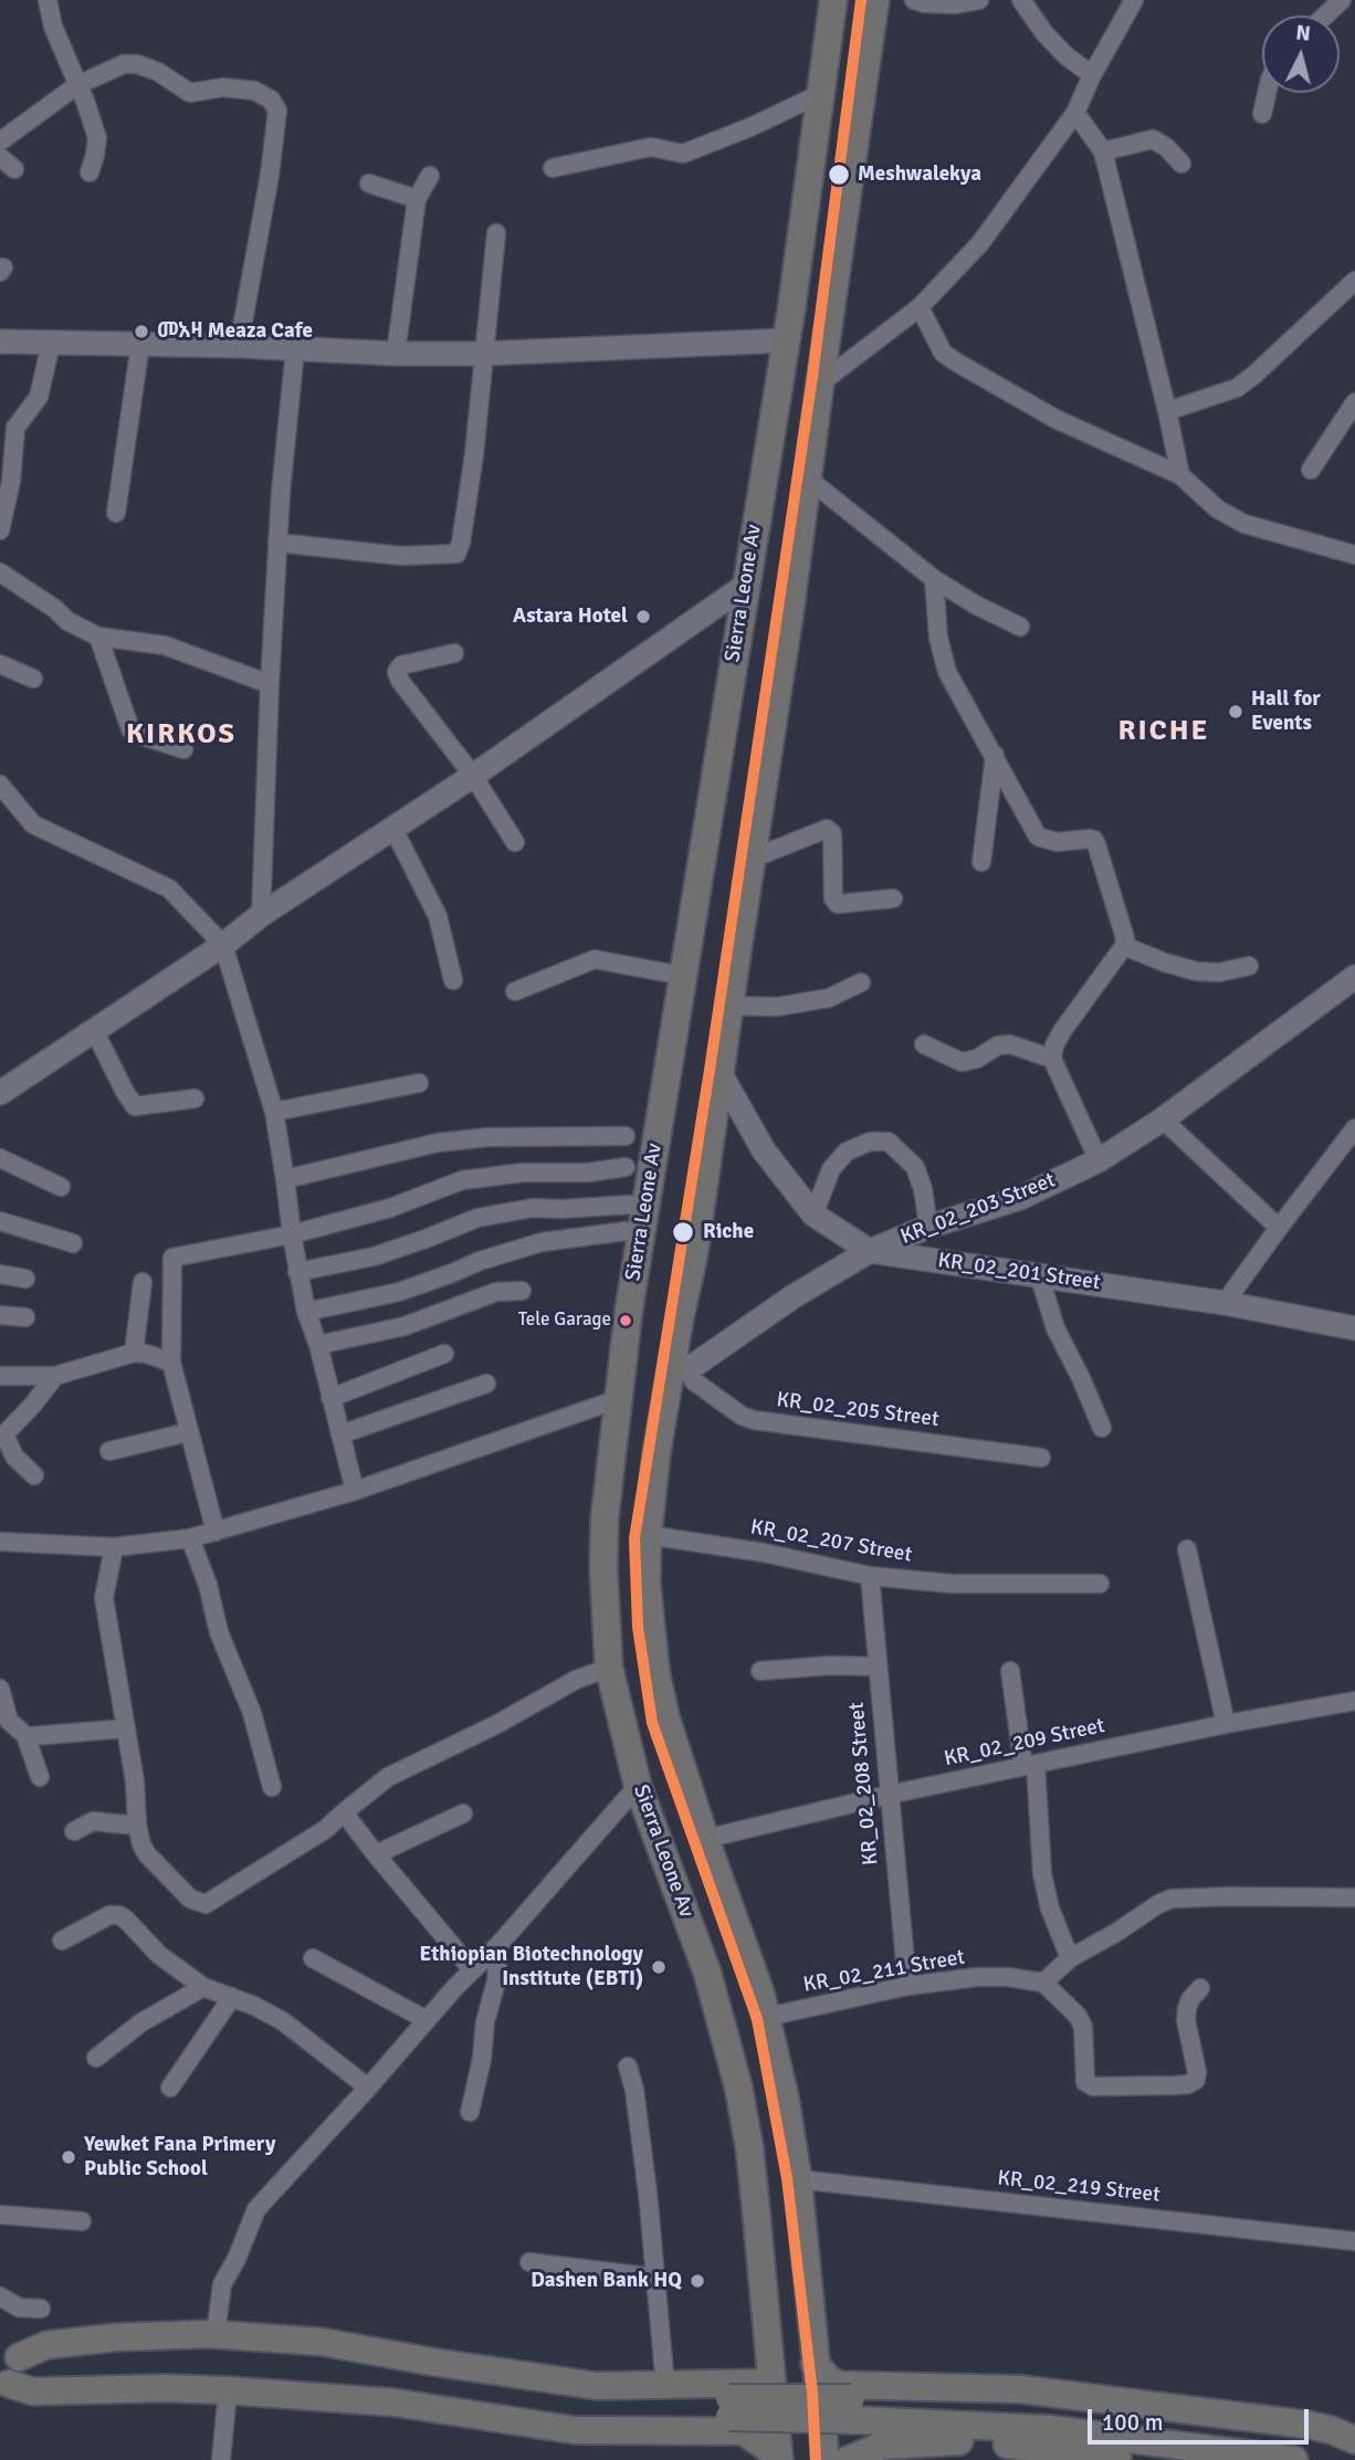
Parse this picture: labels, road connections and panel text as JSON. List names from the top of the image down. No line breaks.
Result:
{"streets":{"main road":["Sierra Leone Av"],"street":["KR_02_203 Street","KR_02_201 Street","KR_02_205 Street","KR_02_207 Street","KR_02_209 Street","KR_02_208 Street","KR_02_211 Street","KR_02_219 Street"]},"crossings":[["Sierra Leone Av","KR_02_203 Street"],["Sierra Leone Av","KR_02_201 Street"],["Sierra Leone Av","KR_02_205 Street"],["Sierra Leone Av","KR_02_207 Street"],["Sierra Leone Av","KR_02_209 Street"],["Sierra Leone Av","KR_02_211 Street"],["Sierra Leone Av","KR_02_219 Street"],["KR_02_203 Street","KR_02_201 Street"],["KR_02_203 Street","KR_02_205 Street"],["KR_02_207 Street","KR_02_208 Street"],["KR_02_209 Street","KR_02_208 Street"],["KR_02_208 Street","KR_02_211 Street"]],"districts":["RICHE","KIRKOS"],"places":["Meshwalekya","መአዛ Meaza Cafe","Astara Hotel","Hall for Events","Riche","Tele Garage","Ethiopian Biotechnology Institute (EBTI)","Yewket Fana Primery Public School","Dashen Bank HQ"],"scale_bar":"100 m","north":"top"}
